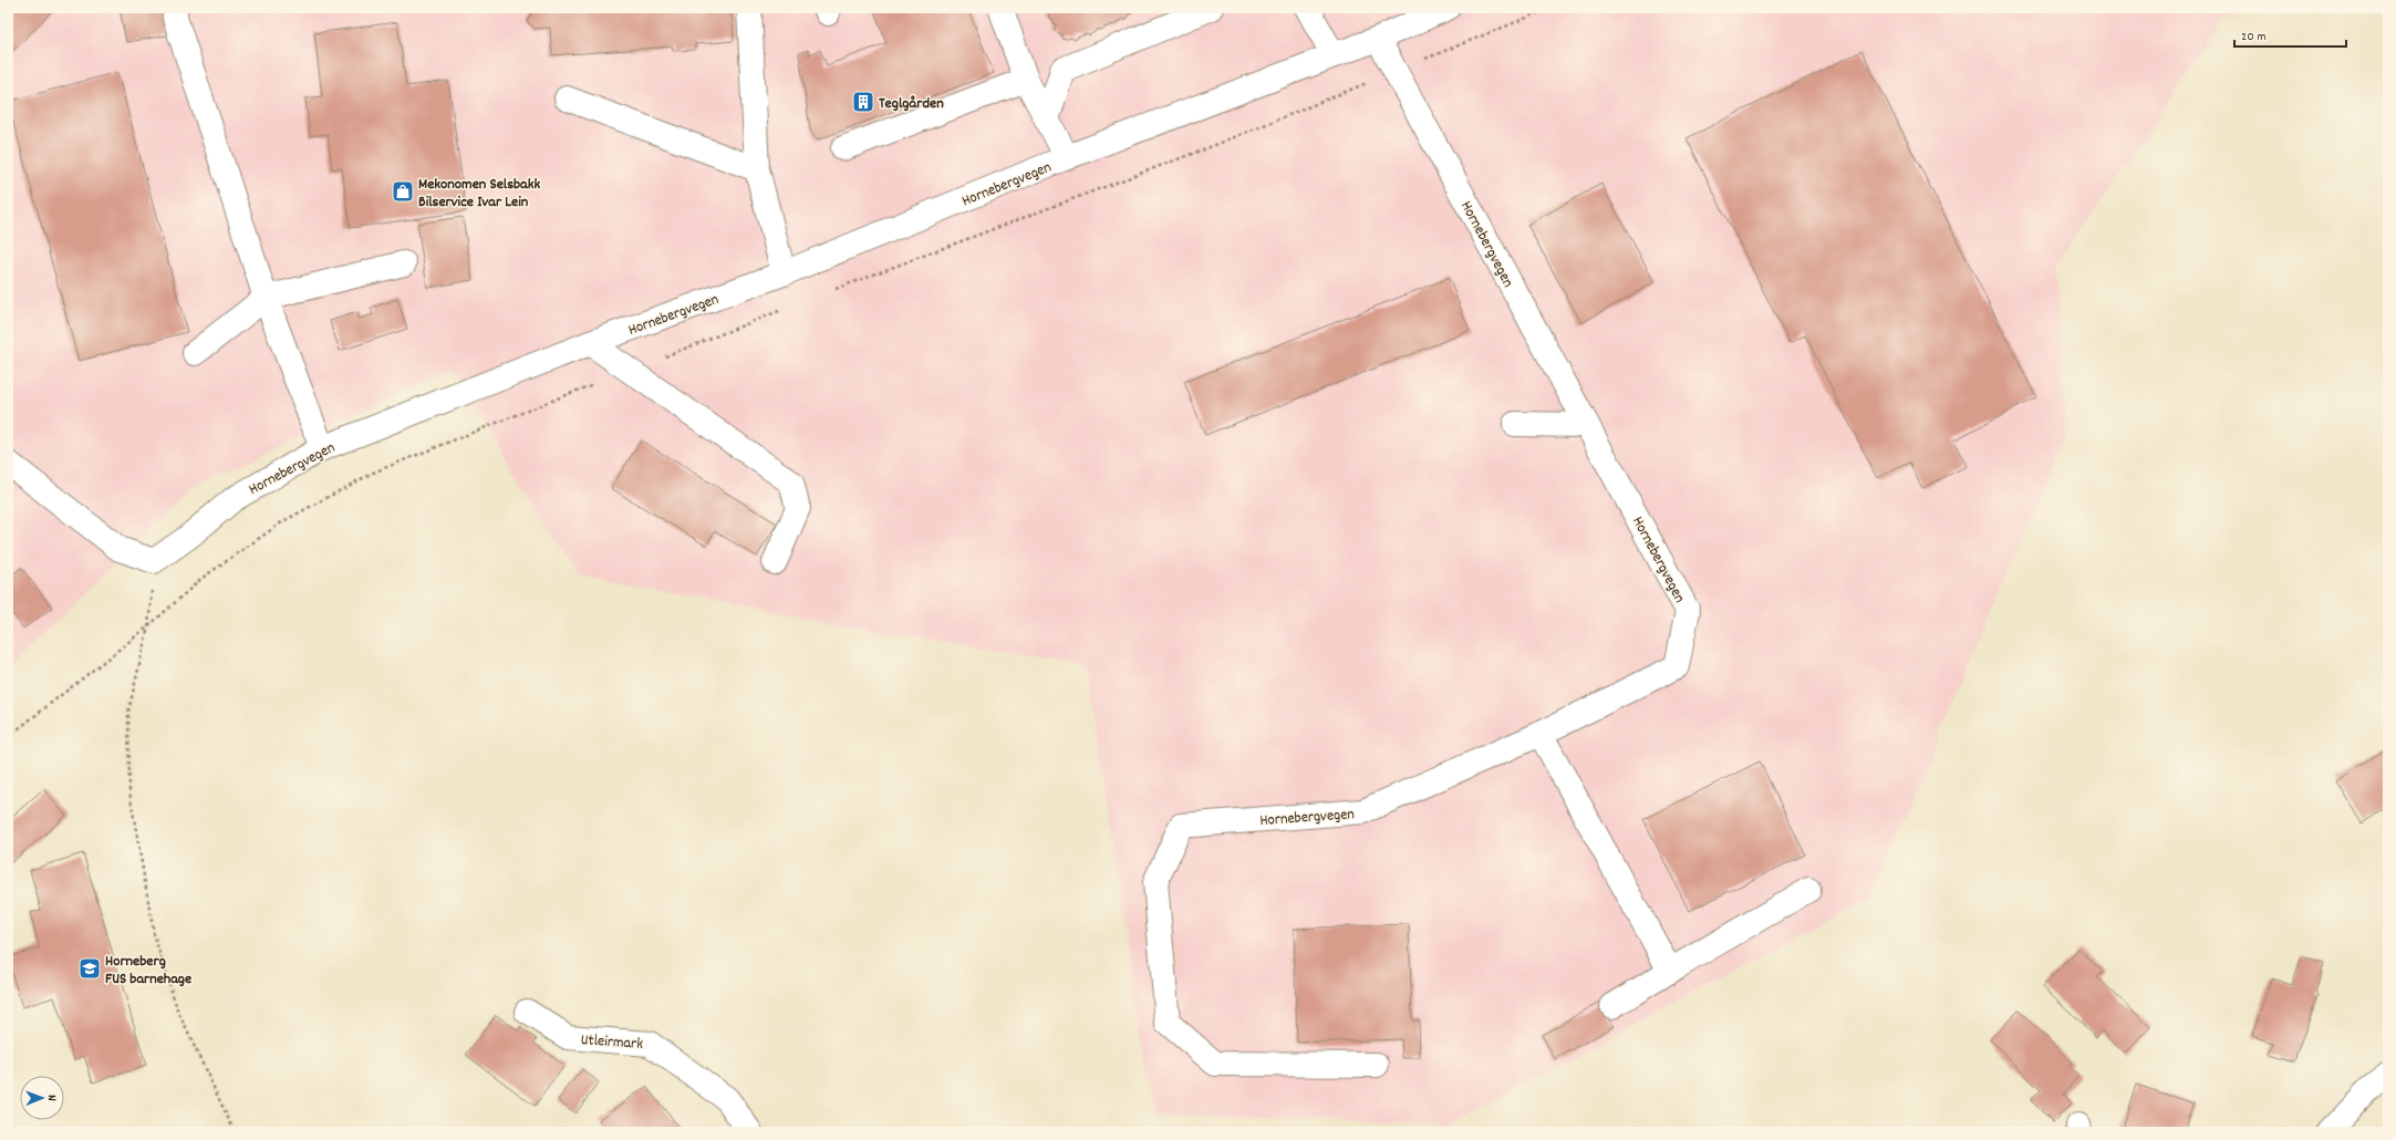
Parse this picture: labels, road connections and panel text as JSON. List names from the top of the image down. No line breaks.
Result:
{"streets":{"street":["Hornebergvegen","Utleirmark"]},"places":{"building":["Teglgården"],"shop":["Mekonomen Selsbakk Bilservice Ivar Lein"],"school or university":["Horneberg FUS barnehage"]},"scale_bar":"20 m","north":"right"}
